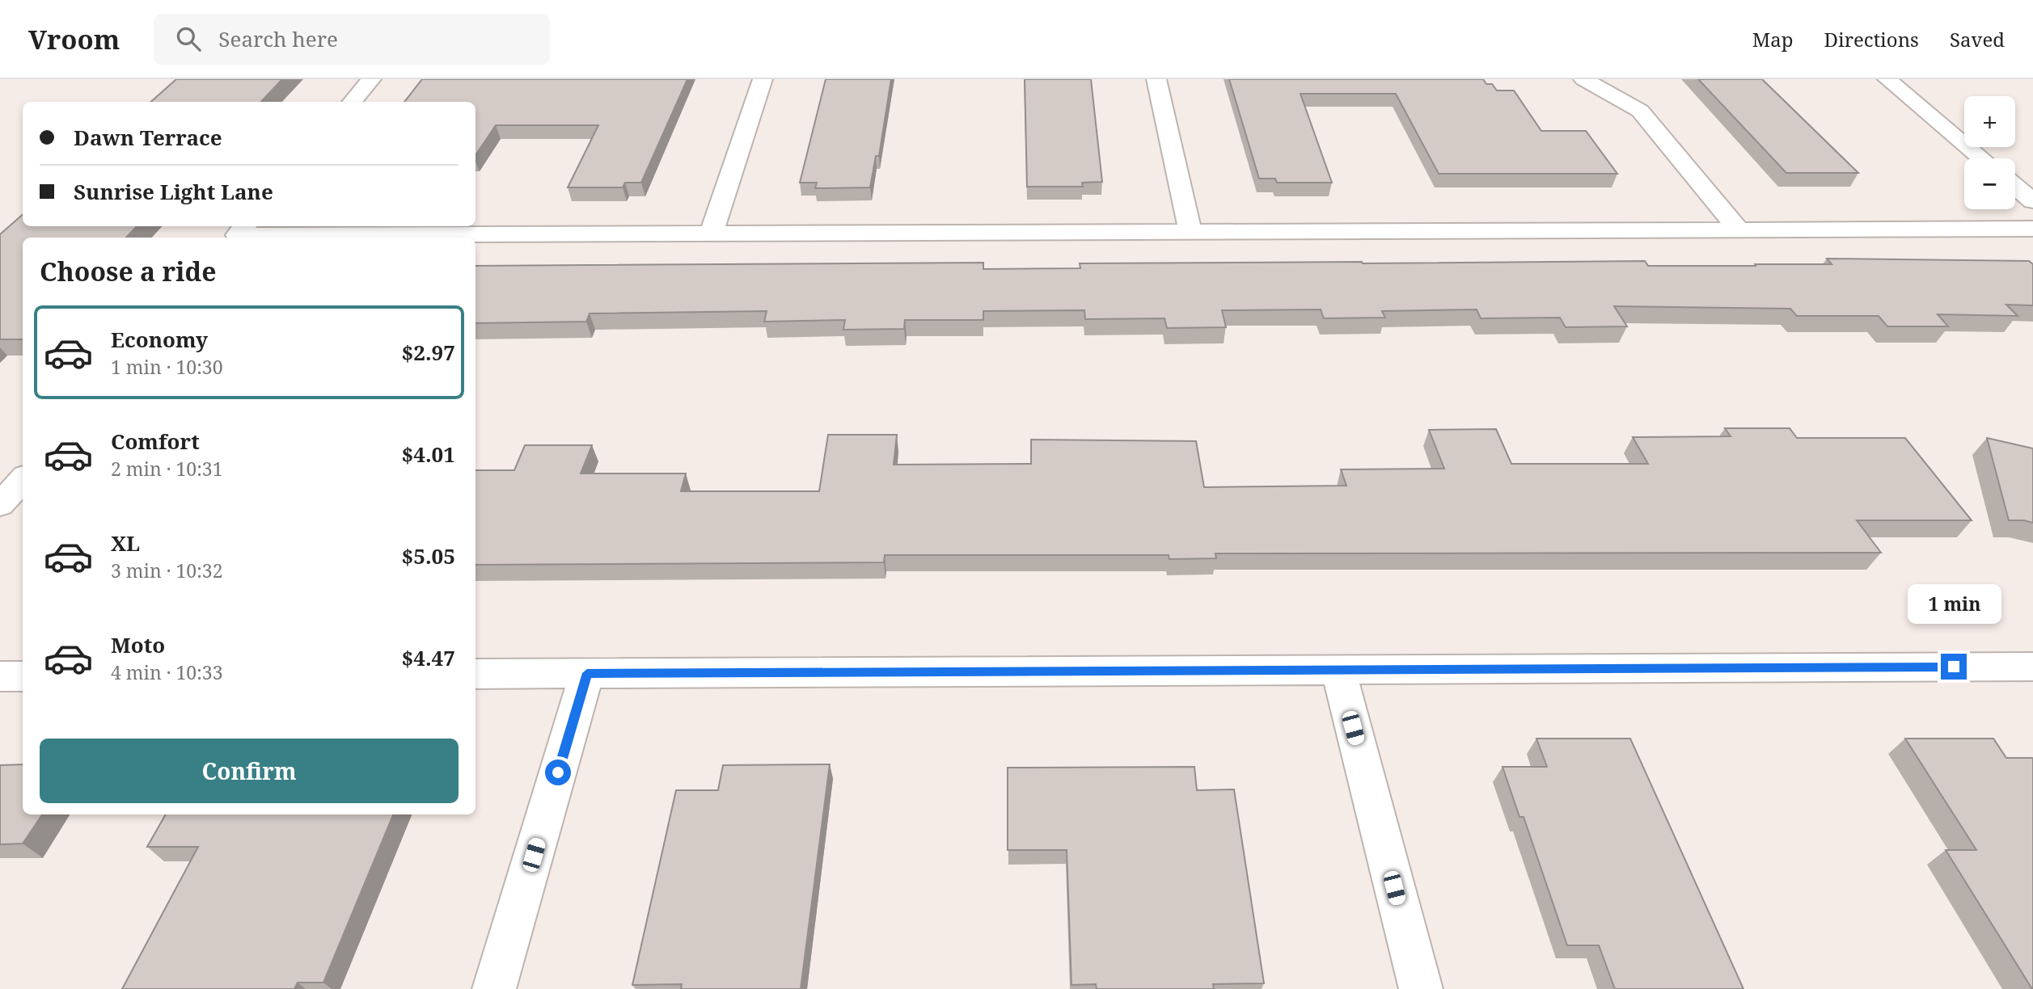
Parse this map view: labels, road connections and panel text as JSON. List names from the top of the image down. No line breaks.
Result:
{"page":{"header":"Vroom","search":"Search here","nav":["Map","Directions","Saved"],"map_buttons":["+","−"],"banner":["Dawn Terrace","Sunrise Light Lane"],"heading":"Choose a ride","list":[{"name":"Economy","note":"1 min · 10:30","value":"$2.97"},{"name":"Comfort","note":"2 min · 10:31","value":"$4.01"},{"name":"XL","note":"3 min · 10:32","value":"$5.05"},{"name":"Moto","note":"4 min · 10:33","value":"$4.47"}],"bubble":"1 min","buttons":"Confirm"}}
